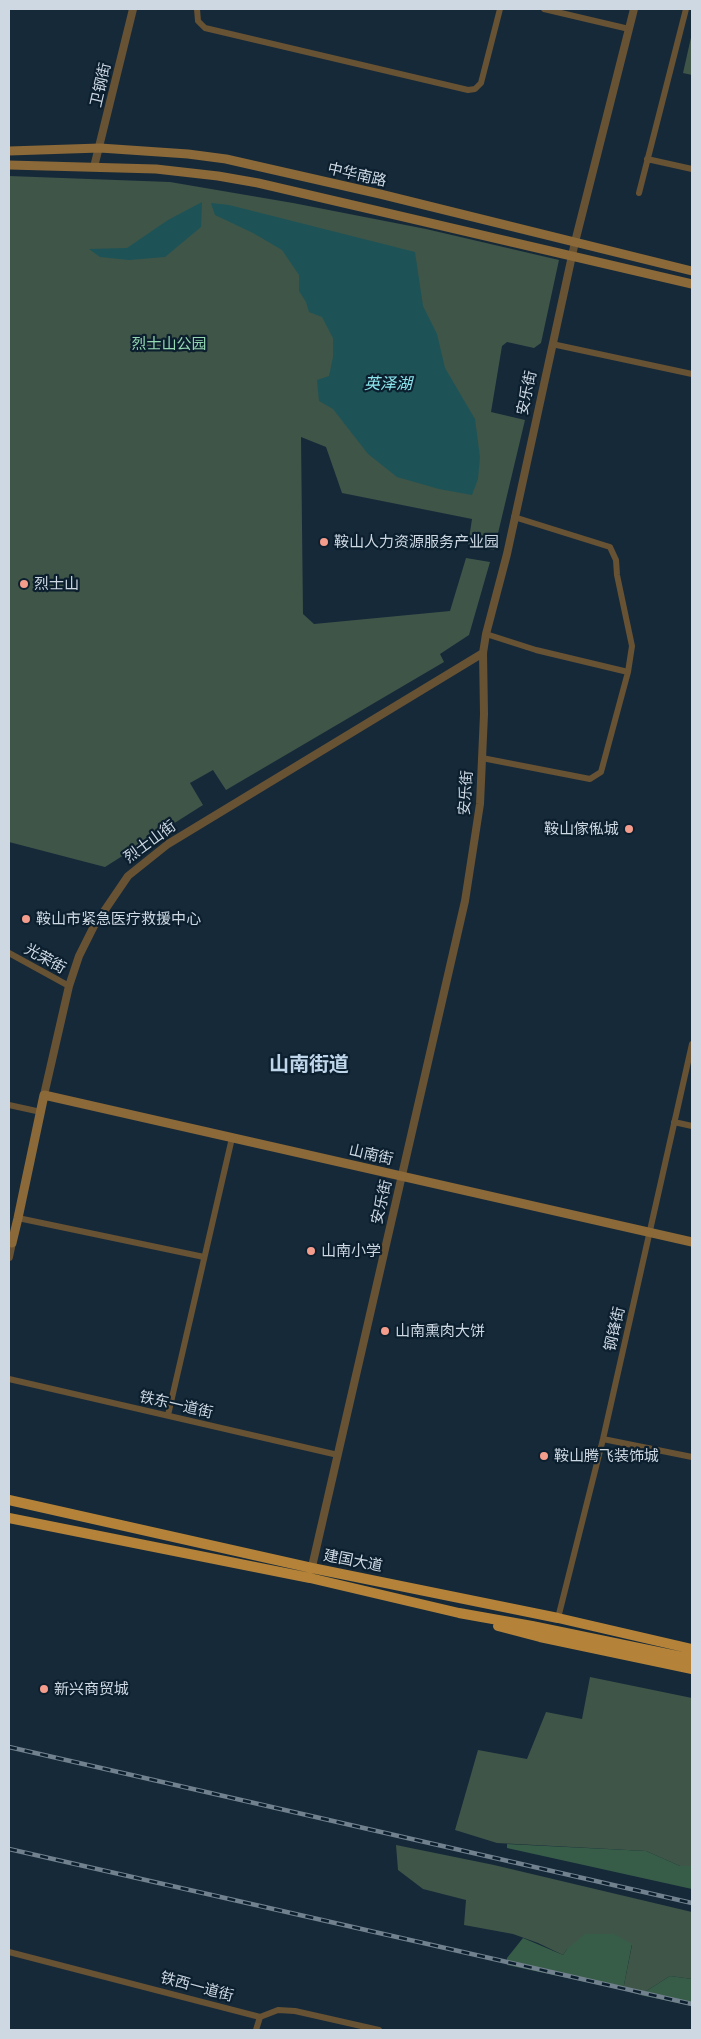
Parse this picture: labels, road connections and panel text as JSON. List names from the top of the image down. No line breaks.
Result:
{"streets":{"highway":["建国大道"],"main road":["中华南路","烈士山街","山南街"],"street":["卫钢街","安乐街","光荣街","钢锋街","铁东一道街","铁西一道街"]},"crossings":[["卫钢街","中华南路"],["中华南路","安乐街"],["安乐街","烈士山街"],["安乐街","山南街"],["安乐街","铁东一道街"],["安乐街","建国大道"],["烈士山街","光荣街"],["烈士山街","山南街"],["山南街","钢锋街"],["钢锋街","建国大道"]],"districts":["山南街道"],"water":["英泽湖"],"parks":["烈士山公园"],"places":["鞍山人力资源服务产业园","烈士山","鞍山傢俬城","鞍山市紧急医疗救援中心","山南小学","山南熏肉大饼","鞍山腾飞装饰城","新兴商贸城"]}
